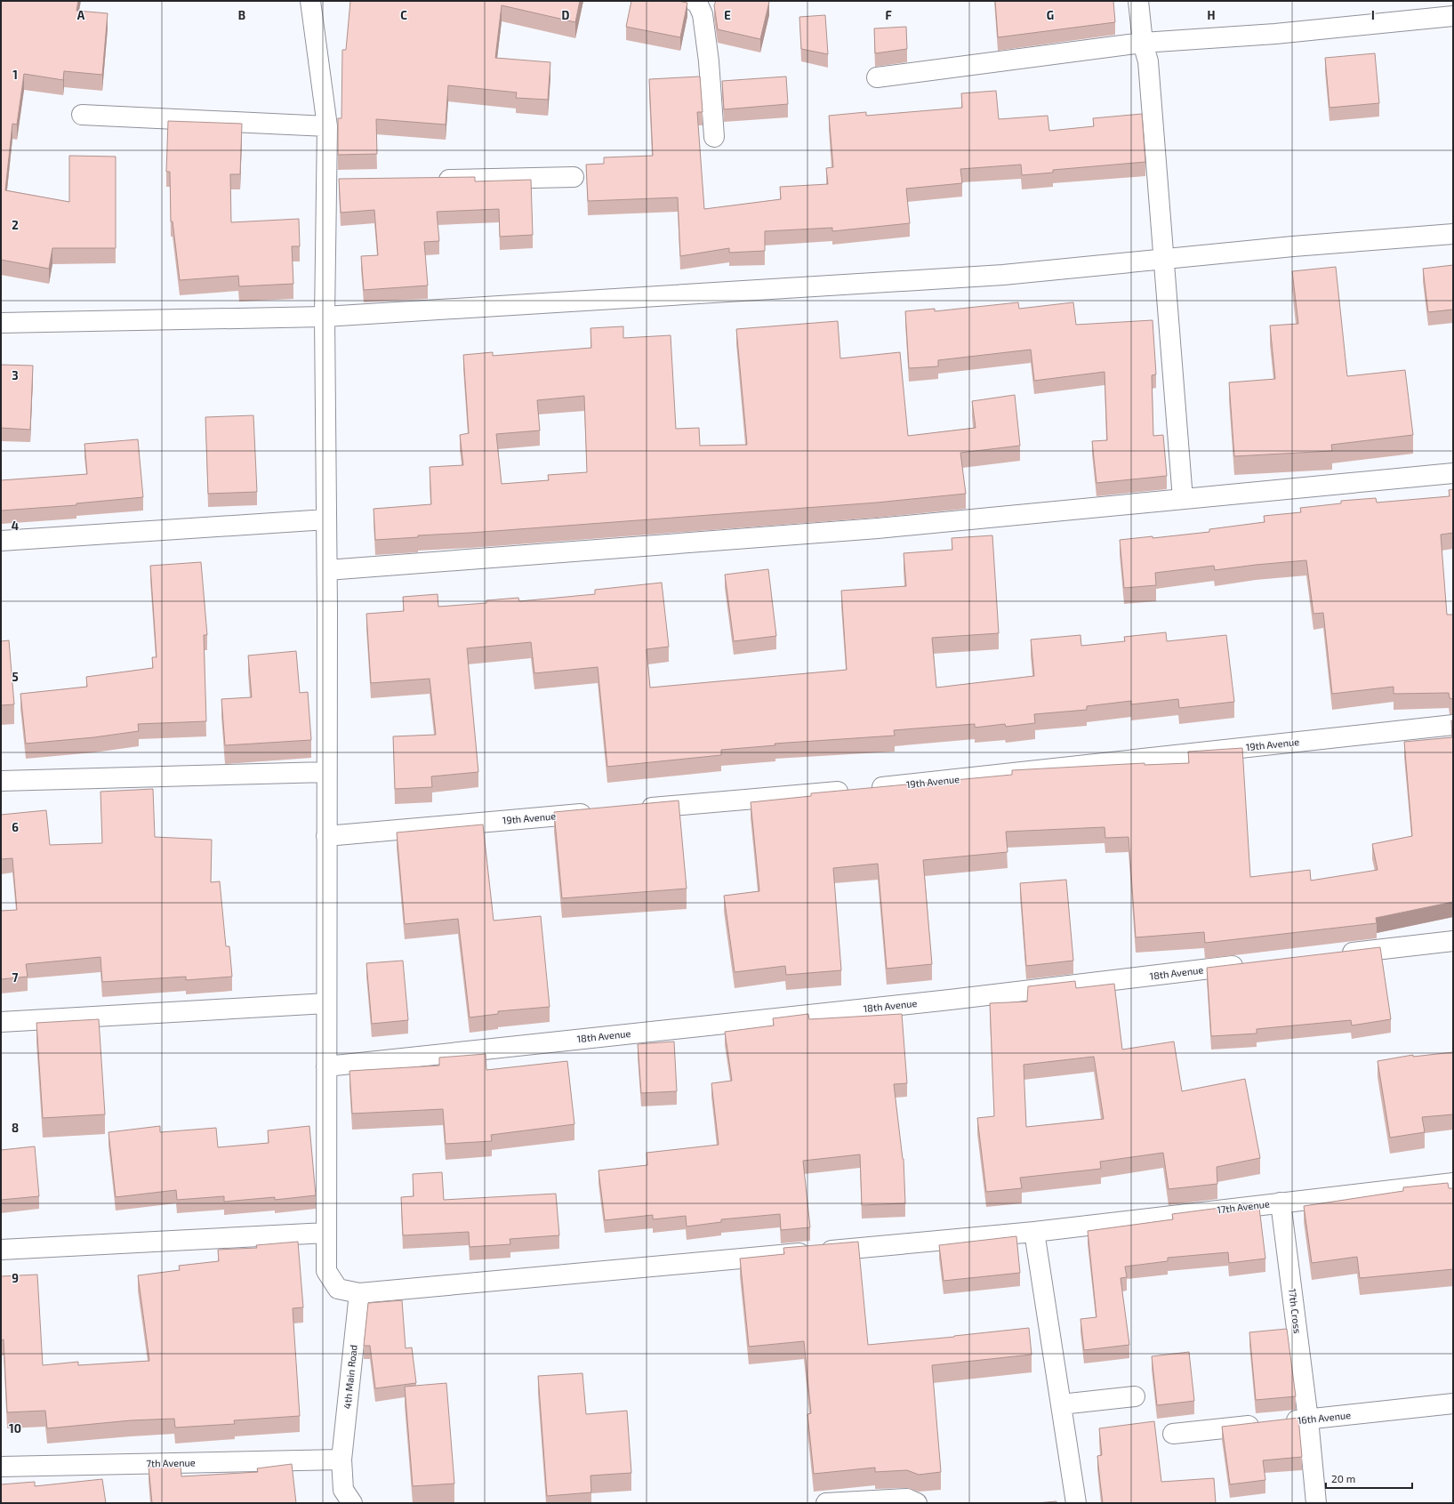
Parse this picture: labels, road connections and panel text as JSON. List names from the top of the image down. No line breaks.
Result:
{"streets":{"street":["19th Avenue","18th Avenue","17th Avenue","17th Cross","4th Main Road","16th Avenue","7th Avenue"]},"crossings":[["19th Avenue","17th Avenue"],["18th Avenue","17th Avenue"],["17th Avenue","17th Cross"],["17th Avenue","4th Main Road"],["17th Cross","16th Avenue"],["4th Main Road","7th Avenue"]],"scale_bar":"20 m","grid":{"columns":["A","B","C","D","E","F","G","H","I"],"rows":["1","2","3","4","5","6","7","8","9","10"]}}
